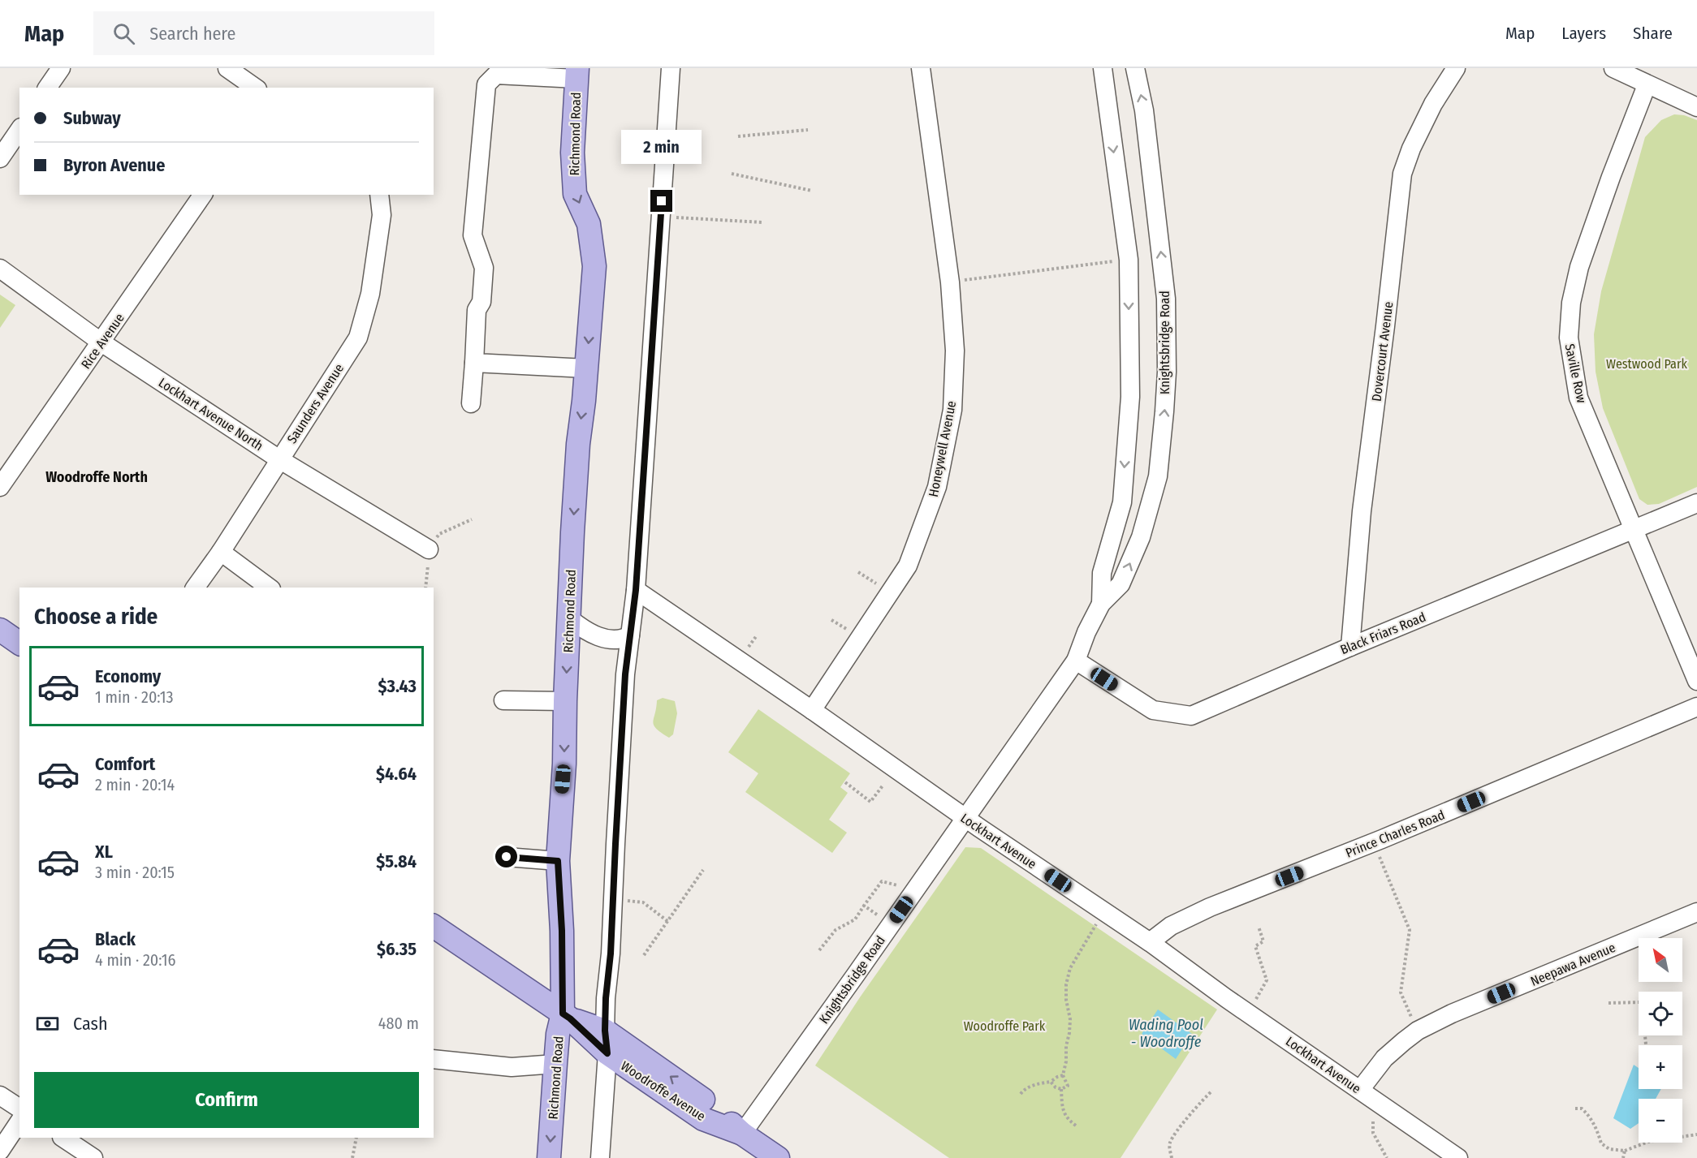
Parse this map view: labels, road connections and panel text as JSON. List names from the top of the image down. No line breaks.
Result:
{"streets":{"main road":["Richmond Road","Woodroffe Avenue"],"street":["Rice Avenue","Knightsbridge Road","Dovercourt Avenue","Saville Row","Saunders Avenue","Lockhart Avenue North","Honeywell Avenue","Black Friars Road","Prince Charles Road","Lockhart Avenue","Neepawa Avenue"]},"crossings":[["Richmond Road","Woodroffe Avenue"],["Rice Avenue","Lockhart Avenue North"],["Knightsbridge Road","Black Friars Road"],["Knightsbridge Road","Lockhart Avenue"],["Knightsbridge Road","Woodroffe Avenue"],["Dovercourt Avenue","Black Friars Road"],["Saville Row","Black Friars Road"],["Saunders Avenue","Lockhart Avenue North"],["Honeywell Avenue","Lockhart Avenue"],["Prince Charles Road","Lockhart Avenue"],["Lockhart Avenue","Neepawa Avenue"]],"one_way":["Richmond Road"],"districts":["Woodroffe North"],"water":["Wading Pool - Woodroffe"],"parks":["Westwood Park","Woodroffe Park"],"north":"top left","page":{"header":"Map","search":"Search here","nav":["Map","Layers","Share"],"banner":["Subway","Byron Avenue"],"bubble":"2 min","heading":"Choose a ride","list":[{"name":"Economy","note":"1 min · 20:13","value":"$3.43"},{"name":"Comfort","note":"2 min · 20:14","value":"$4.64"},{"name":"XL","note":"3 min · 20:15","value":"$5.84"},{"name":"Black","note":"4 min · 20:16","value":"$6.35"}],"map_buttons":["+","−"],"pay":["Cash","480 m"],"buttons":"Confirm"}}
